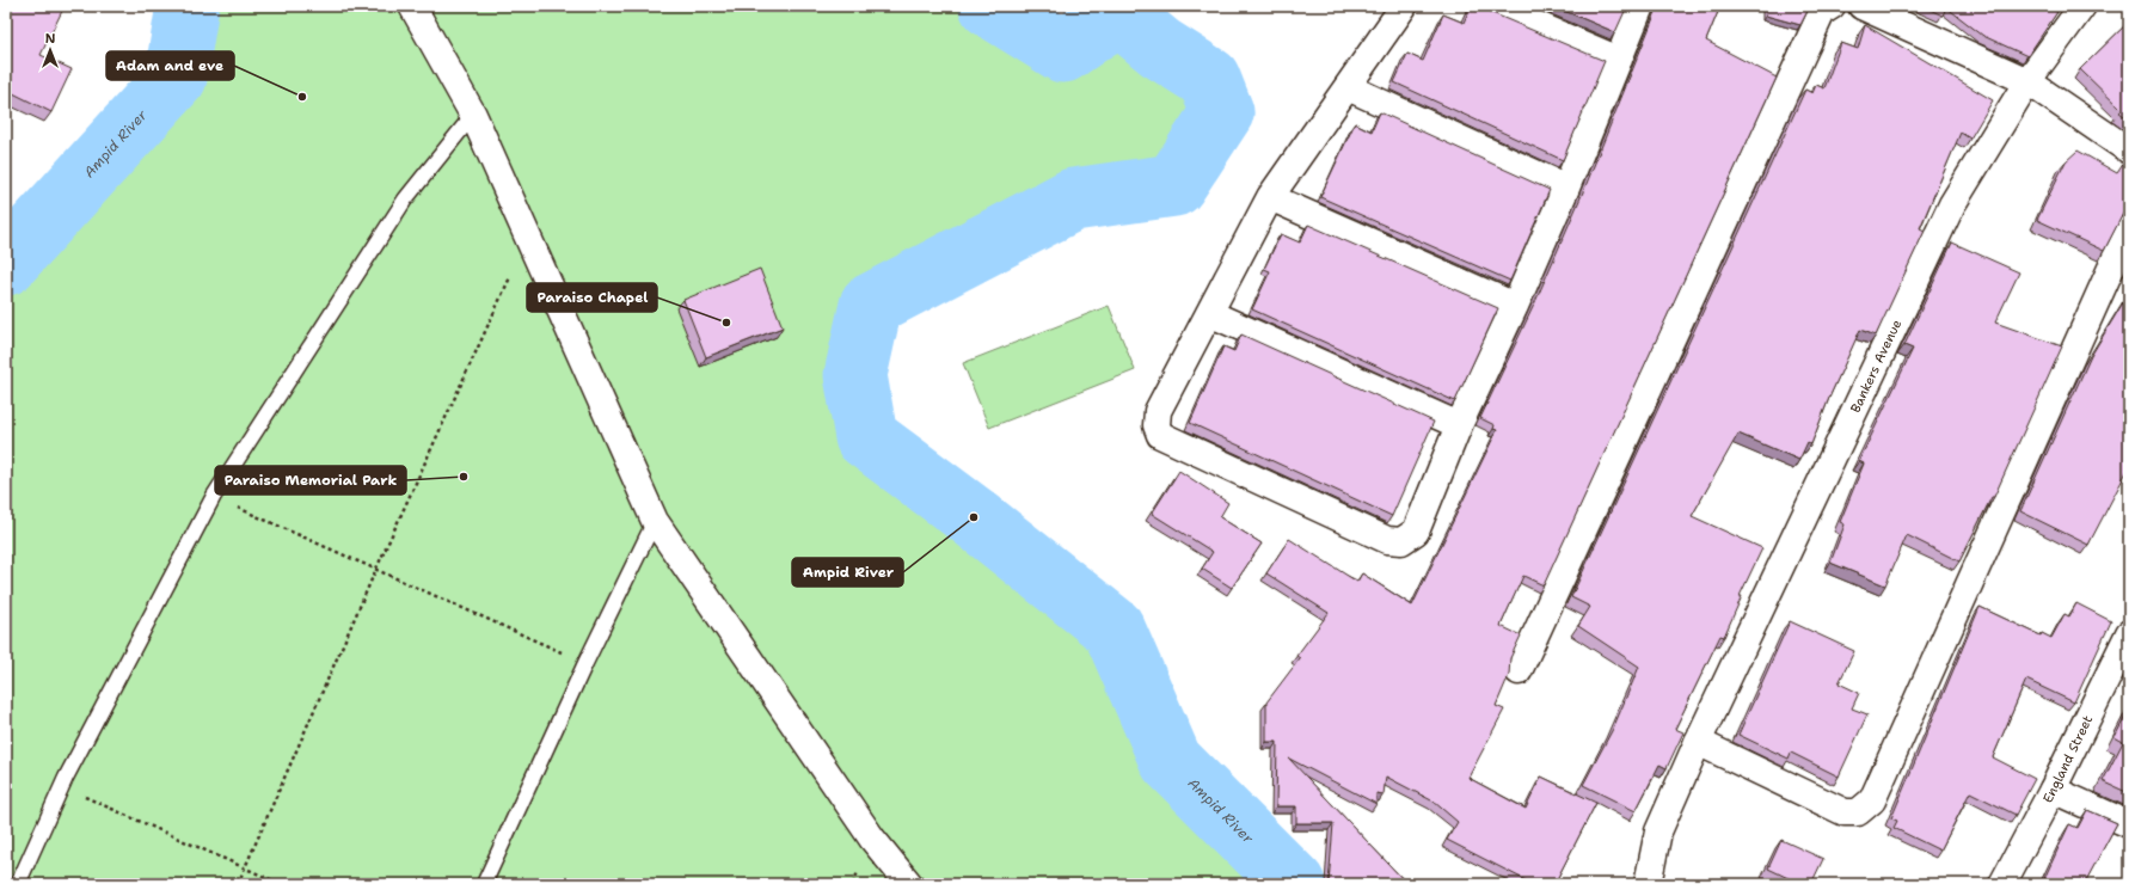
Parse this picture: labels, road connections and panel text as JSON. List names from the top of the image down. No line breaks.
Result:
{"streets":{"street":["Bankers Avenue","England Street"]},"water":["Ampid River"],"places":["Adam and eve","Paraiso Chapel","Paraiso Memorial Park","Ampid River"],"north":"top"}
